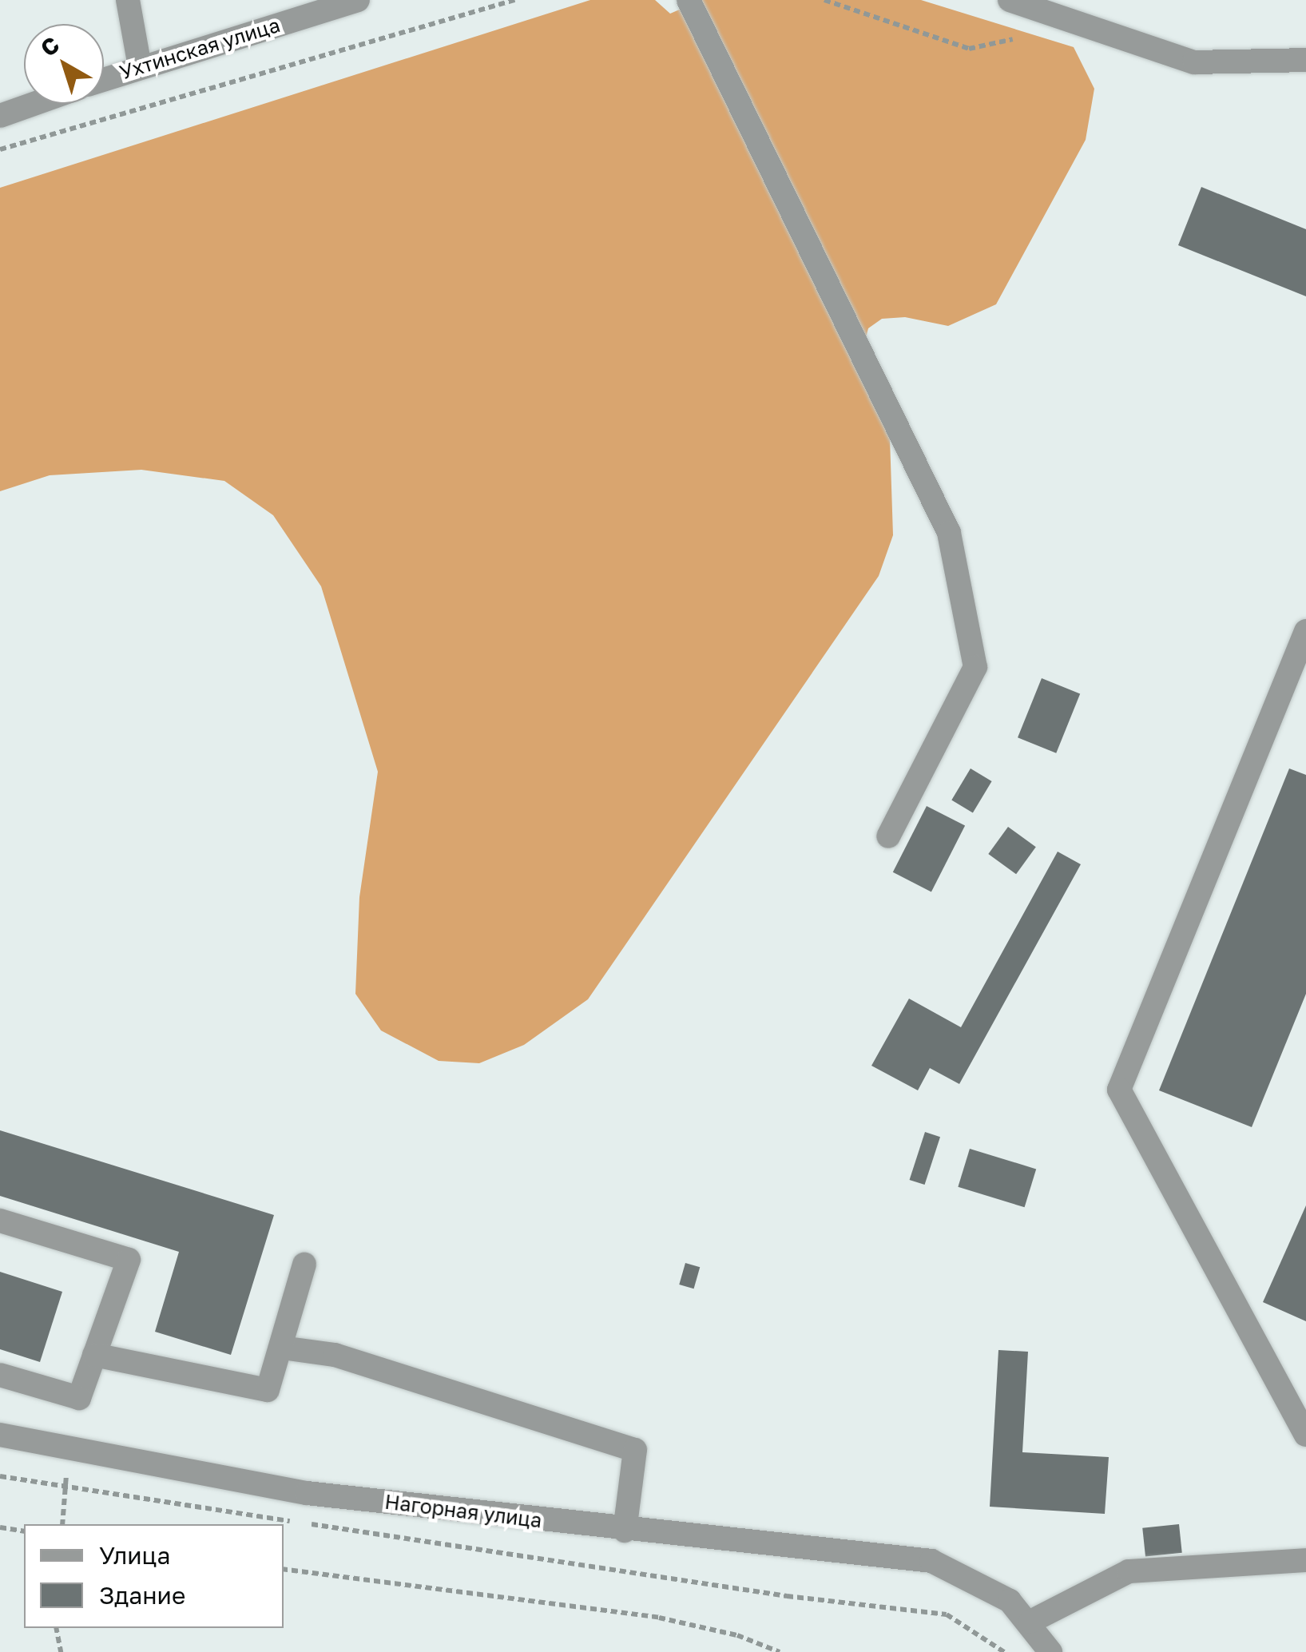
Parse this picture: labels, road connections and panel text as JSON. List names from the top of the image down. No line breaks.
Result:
{"streets":{"street":["Ухтинская улица","Нагорная улица"]},"legend":["Улица","Здание"],"north":"top left"}
